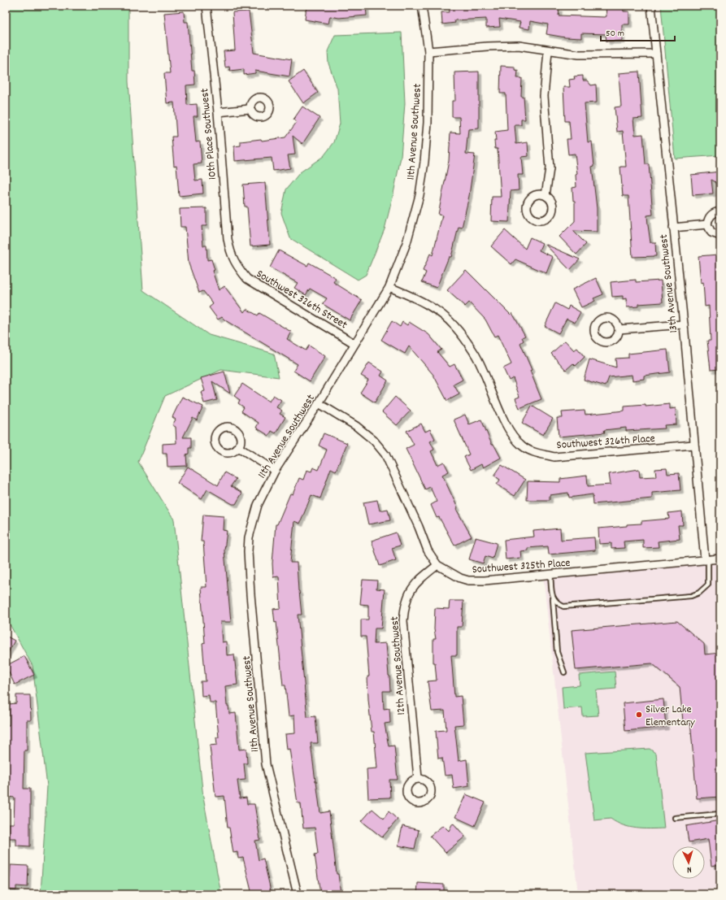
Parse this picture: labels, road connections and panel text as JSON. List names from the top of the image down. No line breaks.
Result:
{"streets":{"street":["11th Avenue Southwest","10th Place Southwest","13th Avenue Southwest","Southwest 326th Street","Southwest 326th Place","Southwest 325th Place","12th Avenue Southwest"]},"crossings":[["11th Avenue Southwest","Southwest 326th Street"],["11th Avenue Southwest","Southwest 326th Place"],["11th Avenue Southwest","Southwest 325th Place"],["10th Place Southwest","Southwest 326th Street"],["13th Avenue Southwest","Southwest 326th Place"],["13th Avenue Southwest","Southwest 325th Place"],["Southwest 325th Place","12th Avenue Southwest"]],"places":["Silver Lake Elementary"],"scale_bar":"50 m","north":"bottom"}
